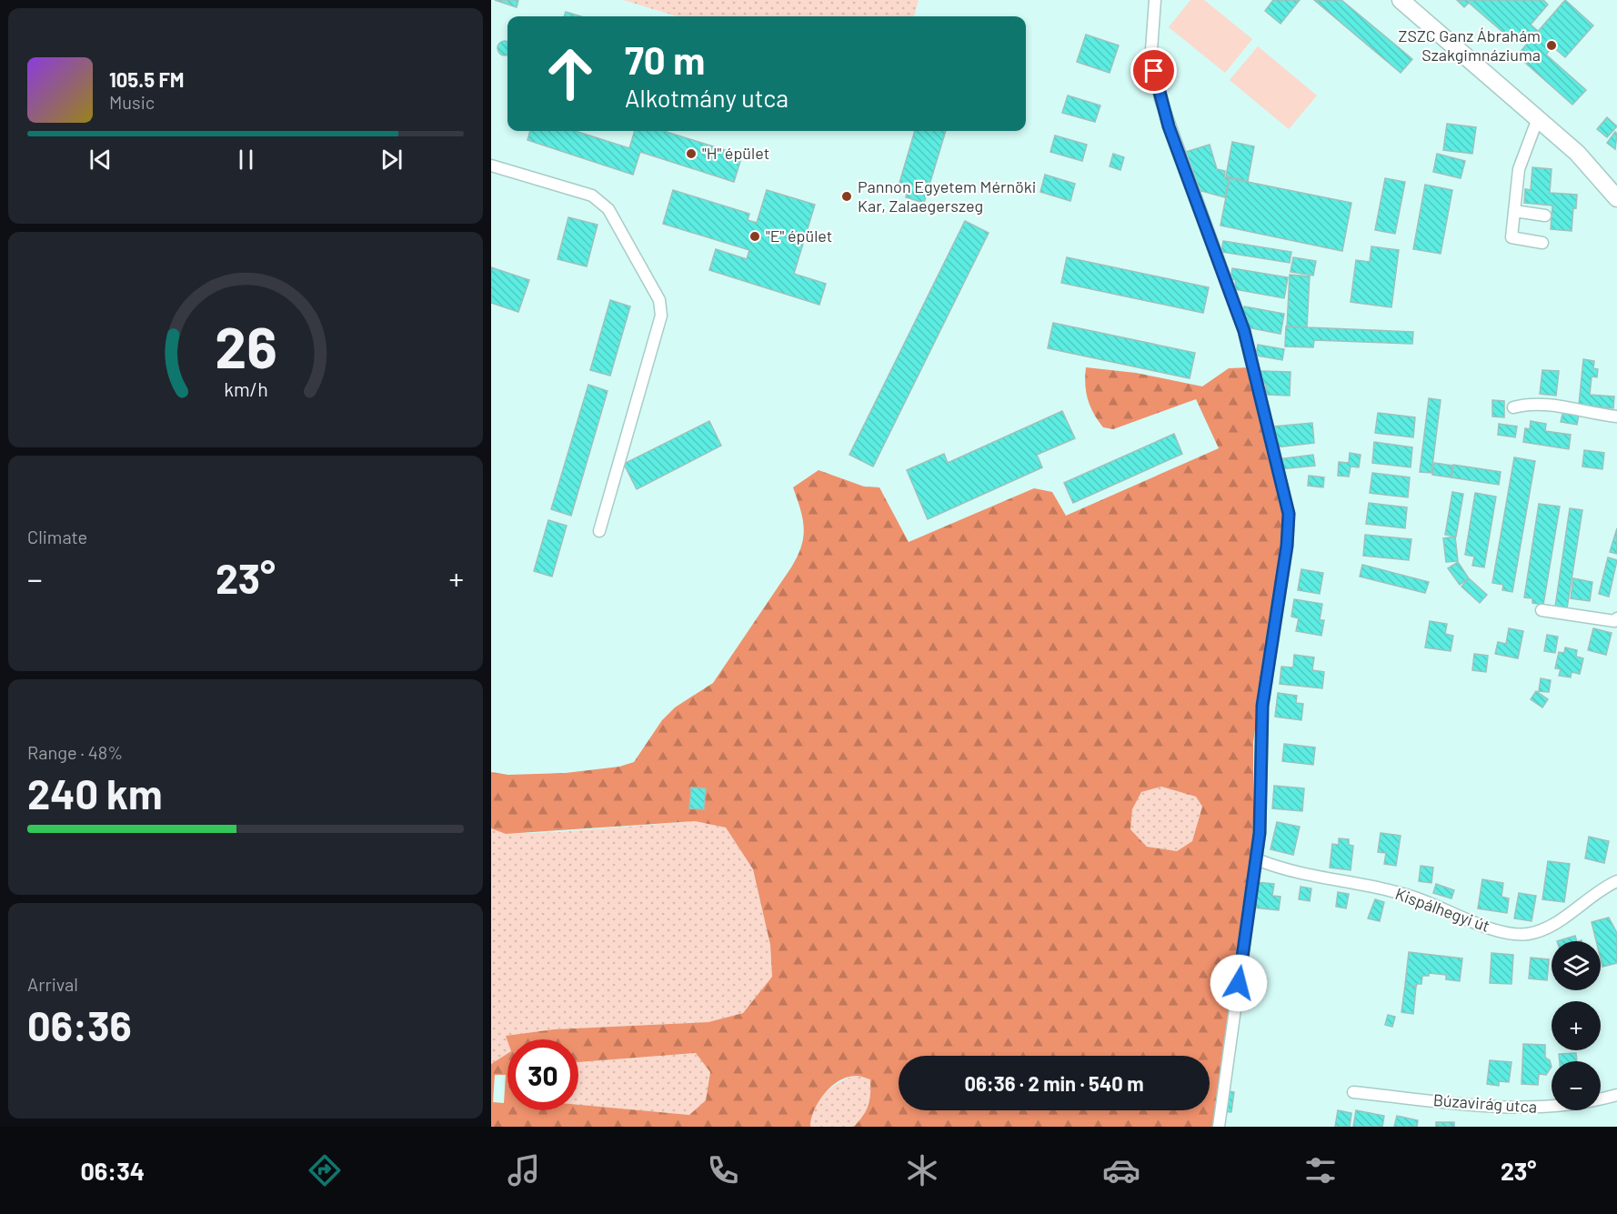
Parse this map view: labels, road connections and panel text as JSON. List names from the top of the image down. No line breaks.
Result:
{"streets":{"street":["Kispálhegyi út","Búzavirág utca"]},"places":["ZSZC Ganz Ábrahám Szakgimnáziuma","\"H\" épület","Pannon Egyetem Mérnöki Kar, Zalaegerszeg","\"E\" épület"],"page":{"turn":["70 m","Alkotmány utca"],"song":["105.5 FM","Music"],"tile":["Climate",["Range · 48%","240 km"],["Arrival","06:36"]],"heat":["−","23°","+"],"map_buttons":["+","−"],"limit":"30","trip":"06:36 · 2 min · 540 m","tabs":["06:34","23°"],"gauge":["26","km/h"]}}
